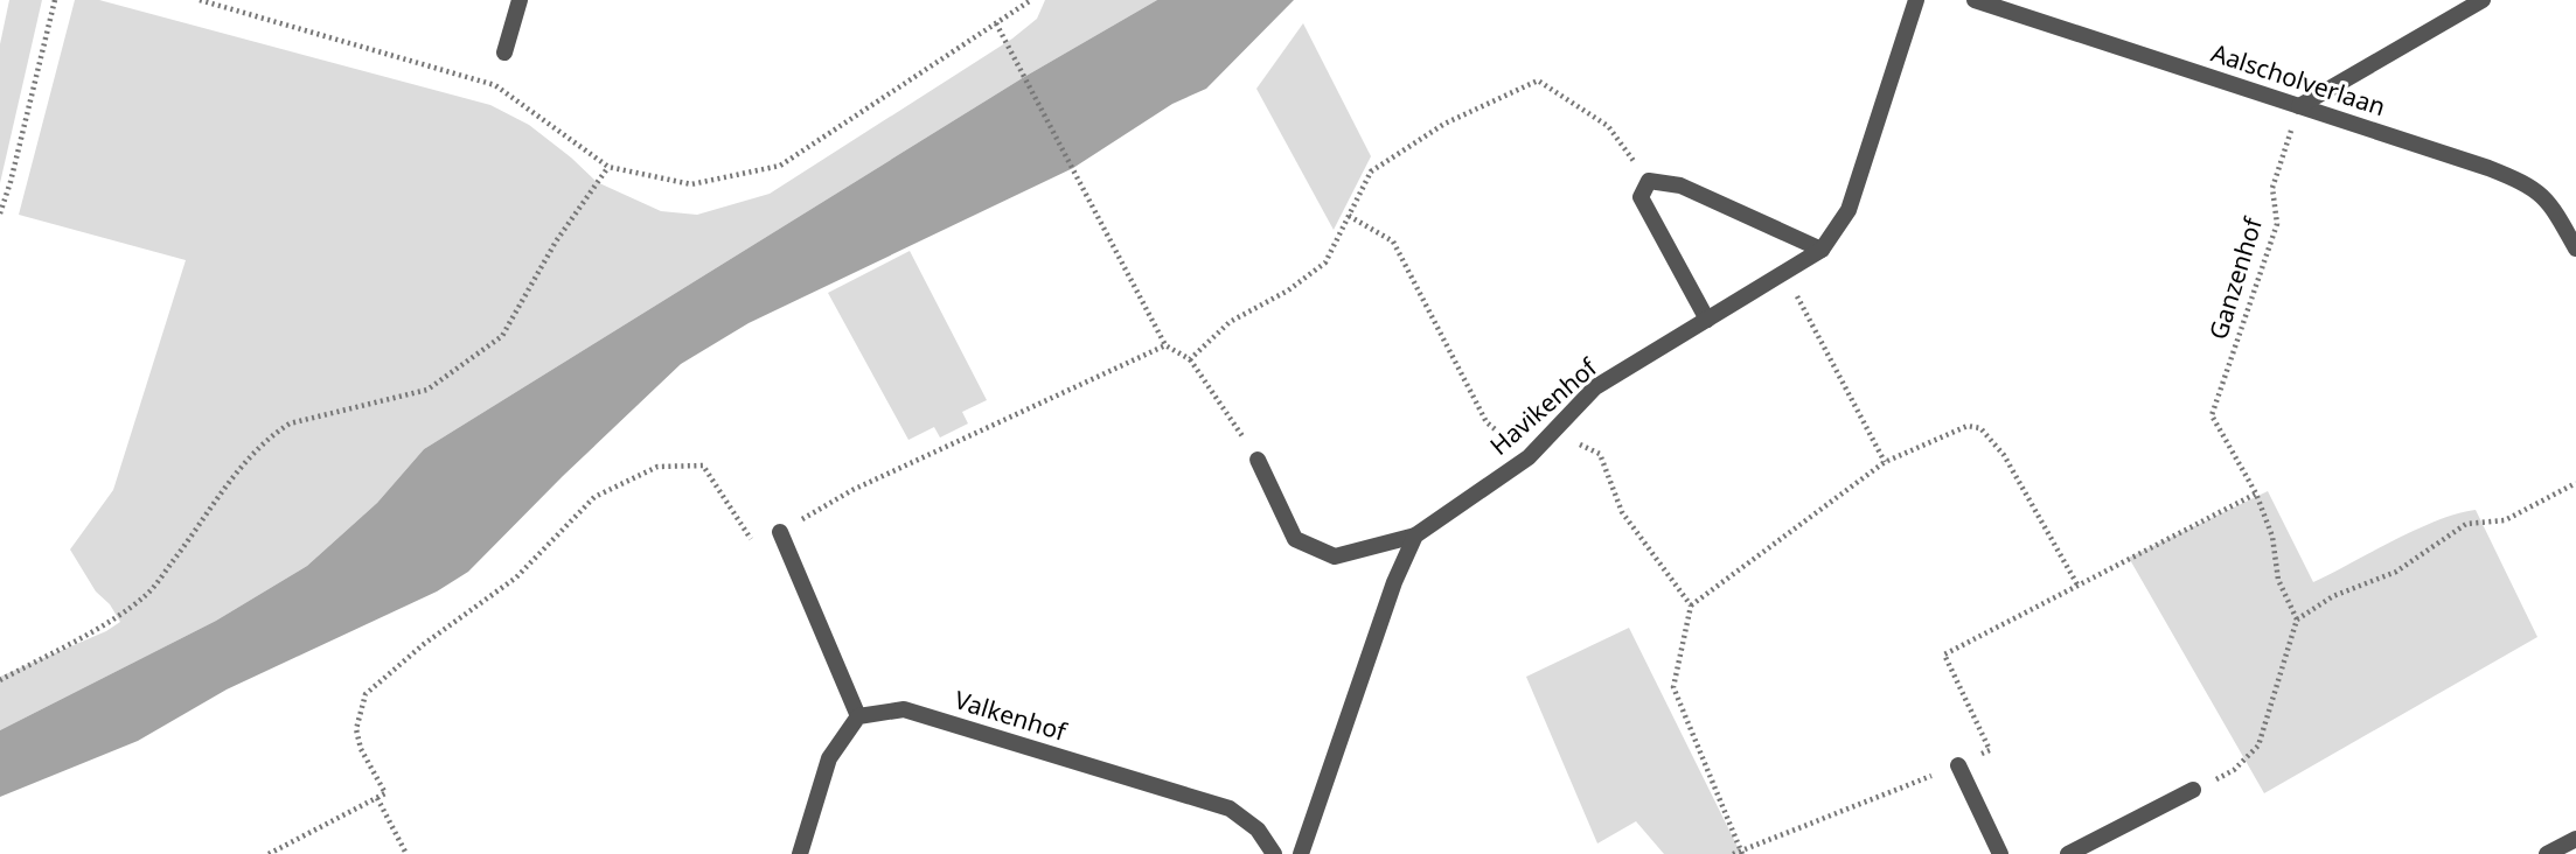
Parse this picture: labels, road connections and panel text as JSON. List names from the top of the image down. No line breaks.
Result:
{"streets":{"street":["Aalscholverlaan","Havikenhof","Valkenhof"],"path":["Ganzenhof"]},"crossings":[["Aalscholverlaan","Ganzenhof"]]}
